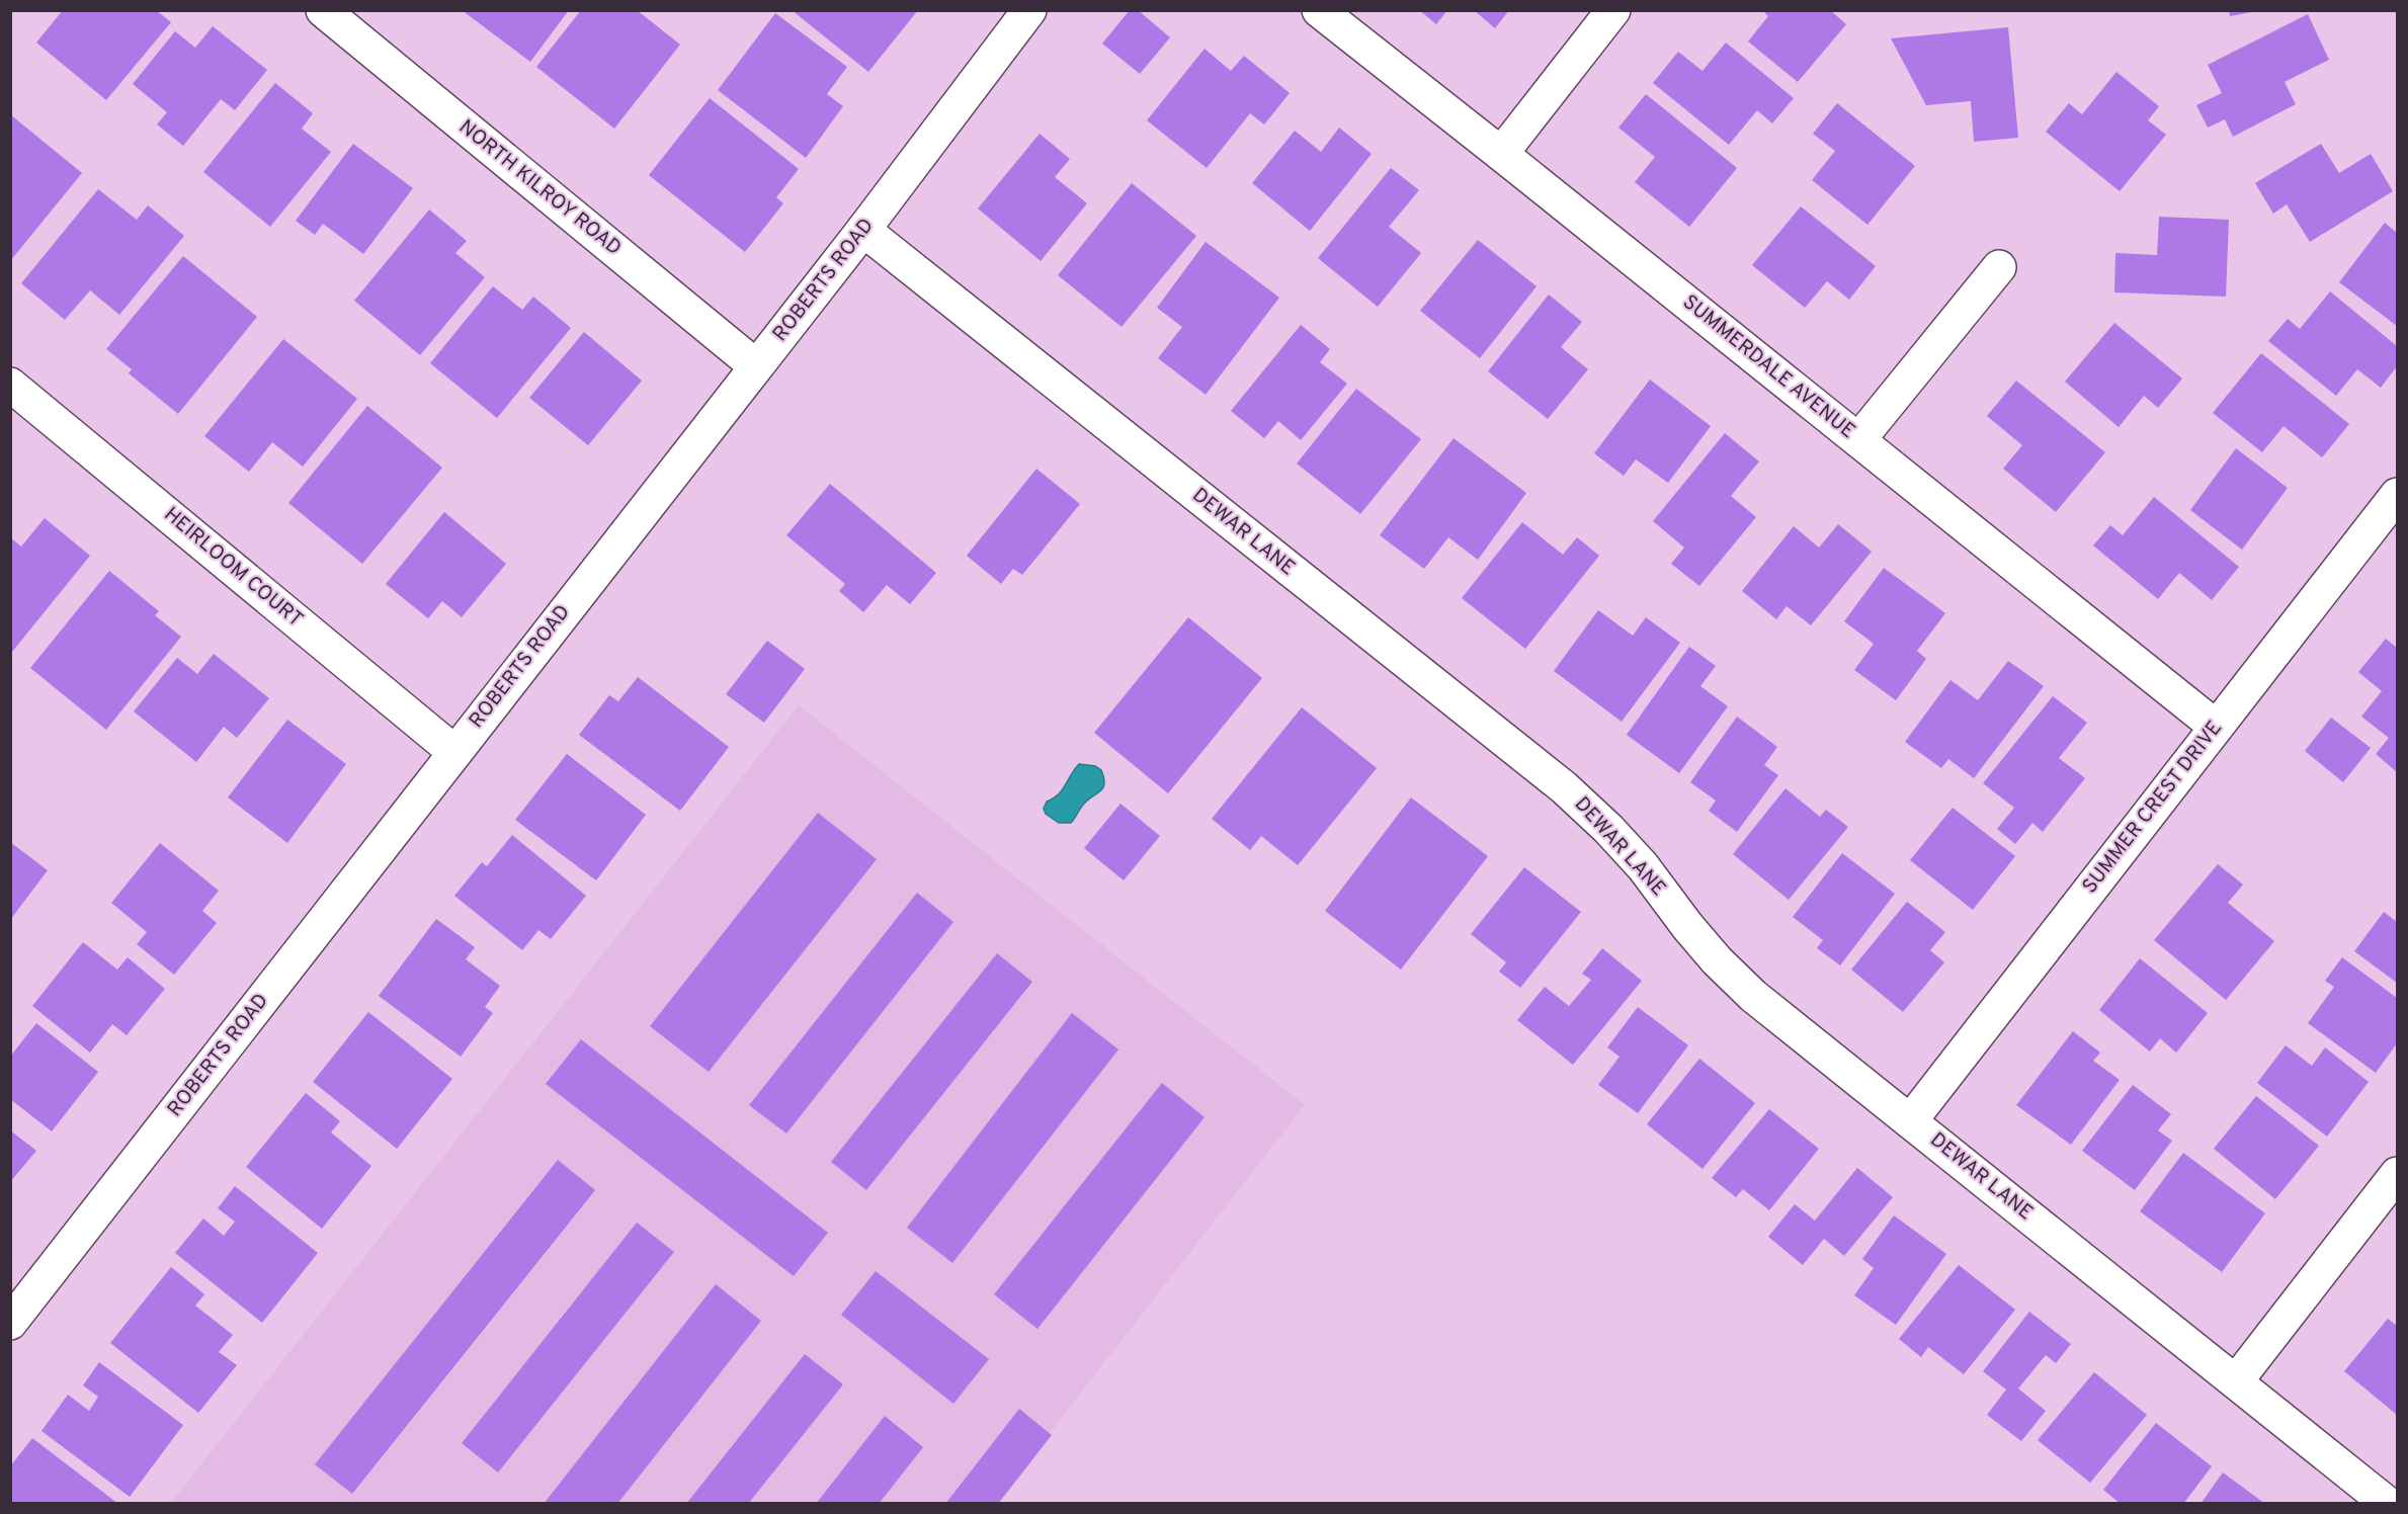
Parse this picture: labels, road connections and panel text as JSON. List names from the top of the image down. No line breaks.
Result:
{"streets":{"street":["NORTH KILROY ROAD","ROBERTS ROAD","SUMMERDALE AVENUE","DEWAR LANE","HEIRLOOM COURT","SUMMER CREST DRIVE"]},"crossings":[["NORTH KILROY ROAD","ROBERTS ROAD"],["ROBERTS ROAD","DEWAR LANE"],["ROBERTS ROAD","HEIRLOOM COURT"],["SUMMERDALE AVENUE","SUMMER CREST DRIVE"],["DEWAR LANE","SUMMER CREST DRIVE"]]}
